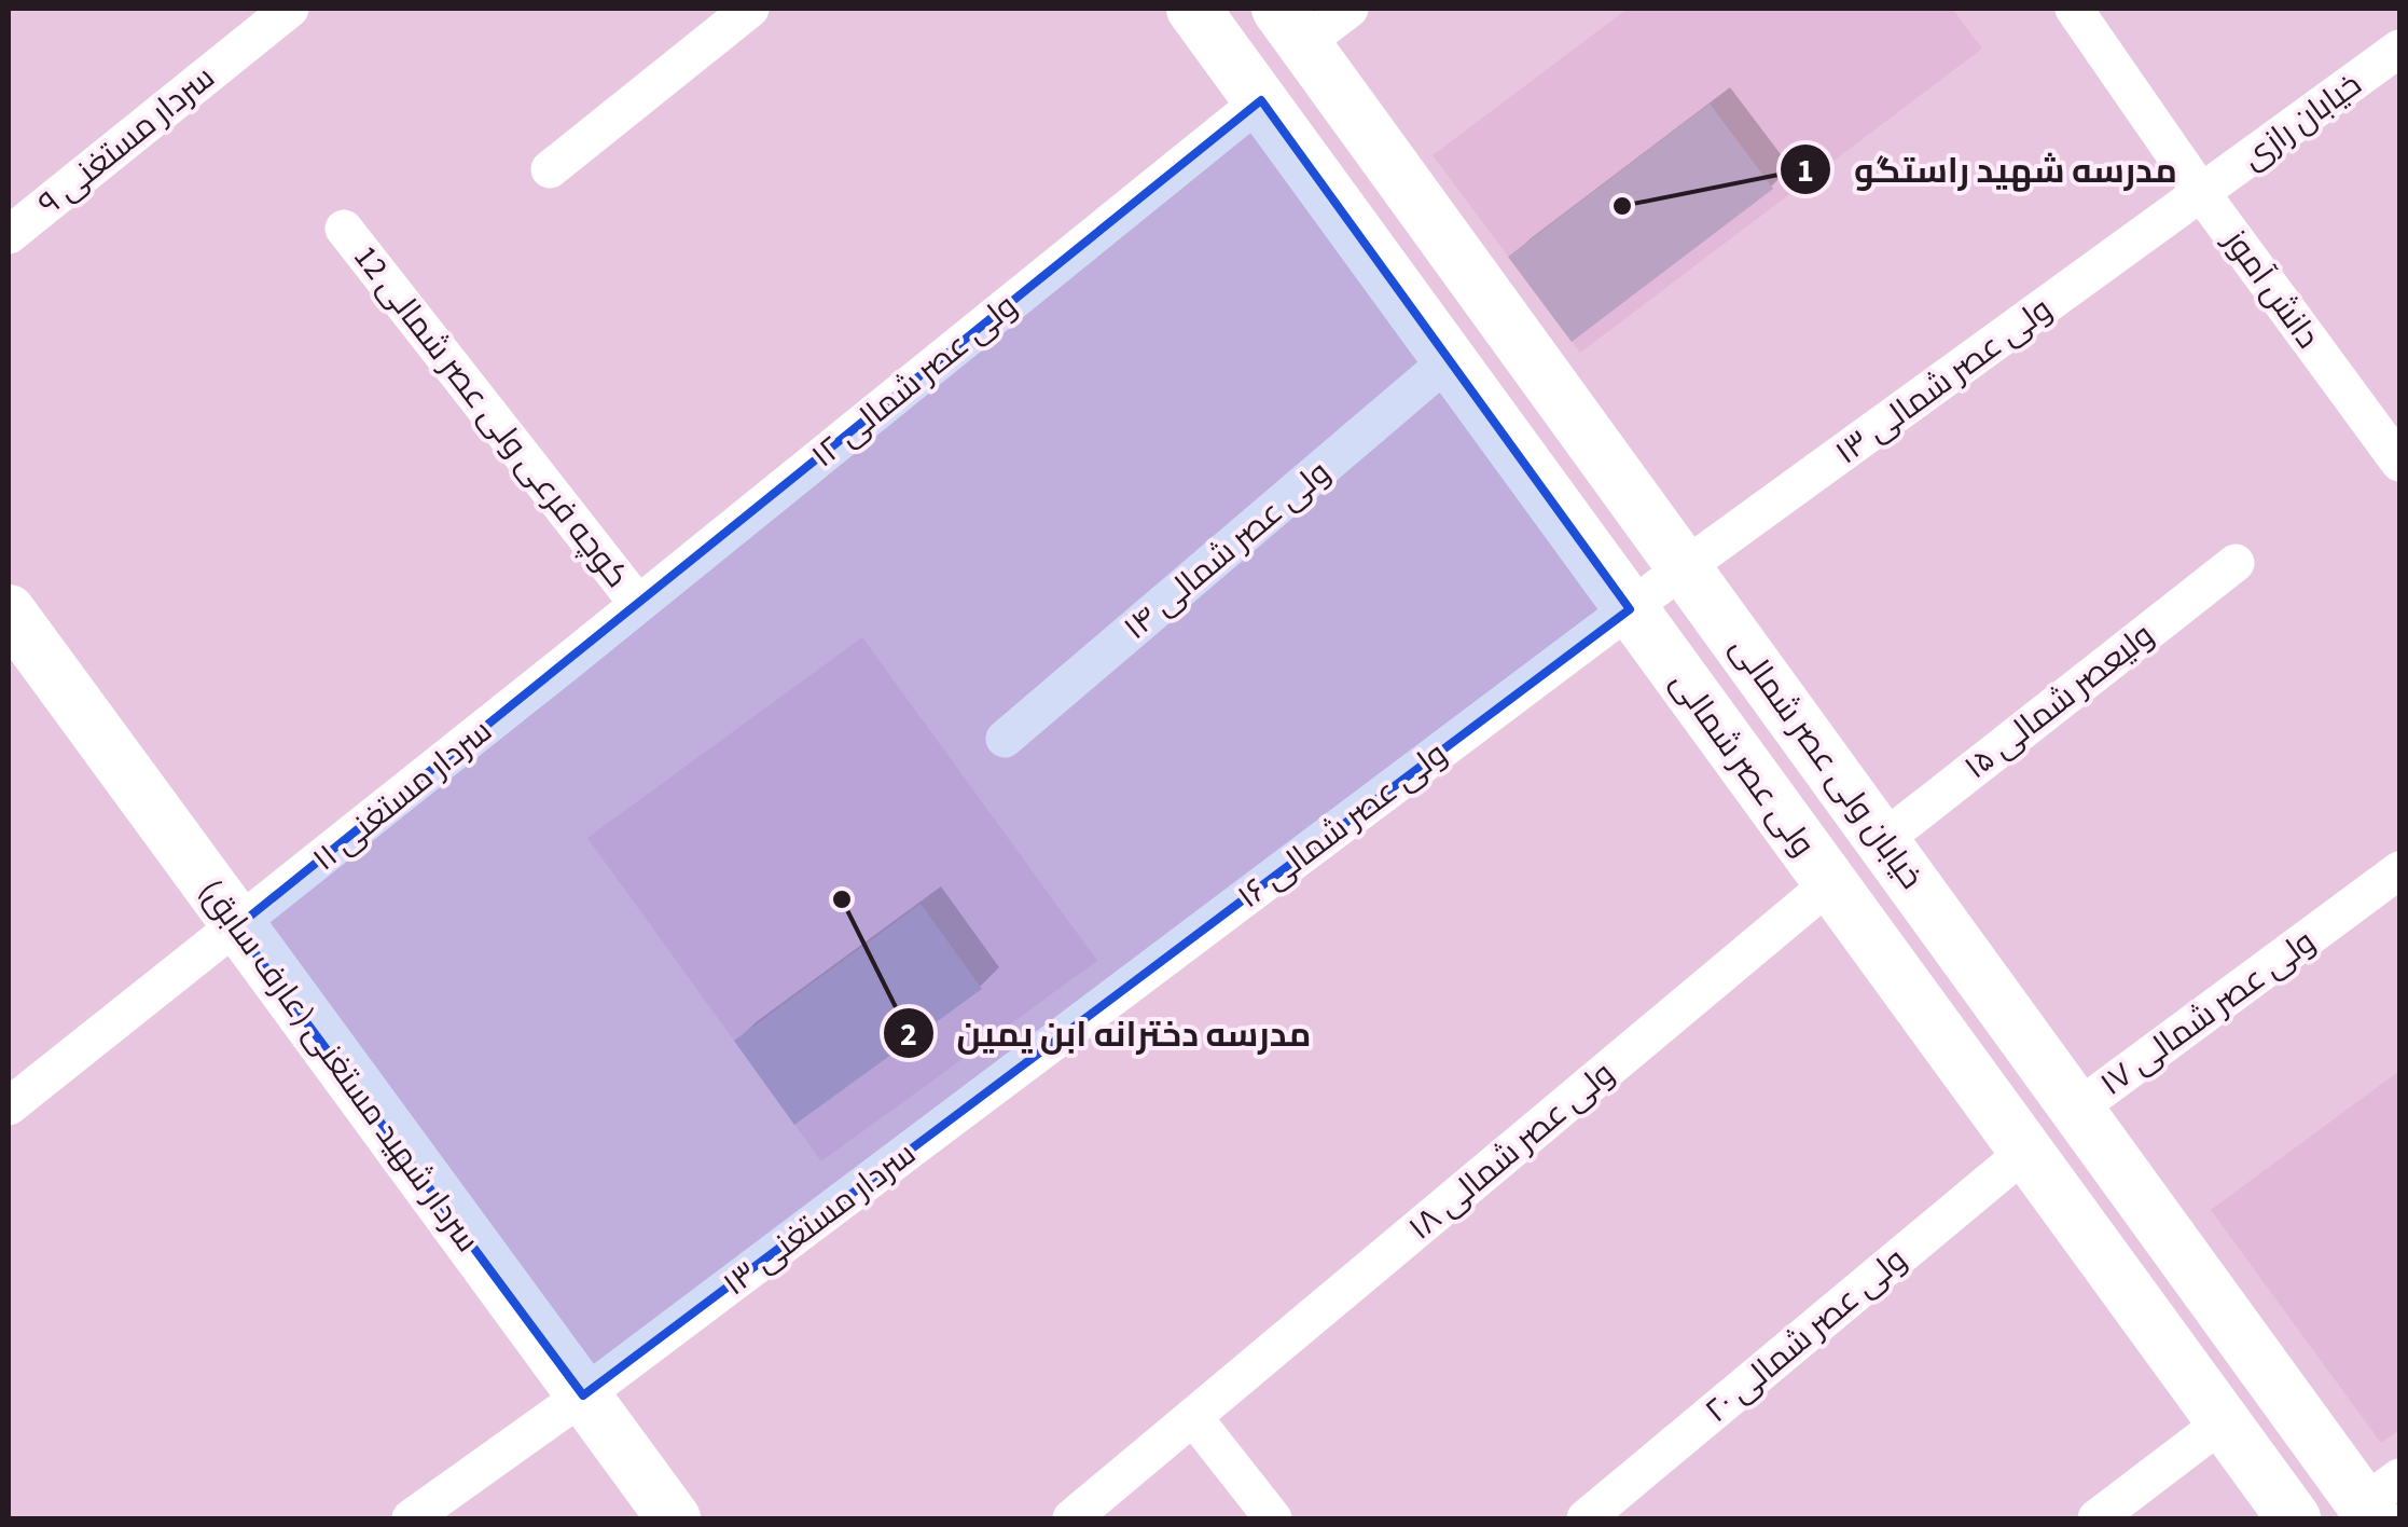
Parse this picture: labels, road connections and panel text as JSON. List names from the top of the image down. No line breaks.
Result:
{"streets":{"street":["خیابان رازی","سردار مستغنی ۹","دانش آموز","ولی عصر شمالی ۱۲","ولی عصر شمالی ۱۳","کوچه فرعی ولی عصر شمالی 12","ولی عصر شمالی ۱۴","ولیعصر شمالی ۱۵","خیابان ولی عصر شمالی","ولی عصر شمالی","سردار مستغنی ۱۱","ولی عصر شمالی ۱۶","ولی عصر شمالی ۱۷","سردار شهید مستغنی (عارف سابق)","ولی عصر شمالی ۱۸","سردار مستغنی ۱۳","ولی عصر شمالی ۲۰"]},"crossings":[["خیابان رازی","دانش آموز"],["خیابان رازی","ولی عصر شمالی ۱۳"],["دانش آموز","ولی عصر شمالی ۱۳"],["ولی عصر شمالی ۱۲","کوچه فرعی ولی عصر شمالی 12"],["ولی عصر شمالی ۱۲","ولی عصر شمالی"],["ولی عصر شمالی ۱۲","سردار مستغنی ۱۱"],["ولی عصر شمالی ۱۳","خیابان ولی عصر شمالی"],["ولی عصر شمالی ۱۳","ولی عصر شمالی"],["ولی عصر شمالی ۱۳","ولی عصر شمالی ۱۶"],["ولی عصر شمالی ۱۴","ولی عصر شمالی"],["ولیعصر شمالی ۱۵","خیابان ولی عصر شمالی"],["خیابان ولی عصر شمالی","ولی عصر شمالی ۱۷"],["ولی عصر شمالی","ولی عصر شمالی ۱۶"],["ولی عصر شمالی","ولی عصر شمالی ۱۸"],["ولی عصر شمالی","ولی عصر شمالی ۲۰"],["سردار مستغنی ۱۱","سردار شهید مستغنی (عارف سابق)"],["ولی عصر شمالی ۱۶","سردار مستغنی ۱۳"],["سردار شهید مستغنی (عارف سابق)","سردار مستغنی ۱۳"]],"places":["مدرسه شهید راستگو","مدرسه دخترانه ابن یمین"]}
